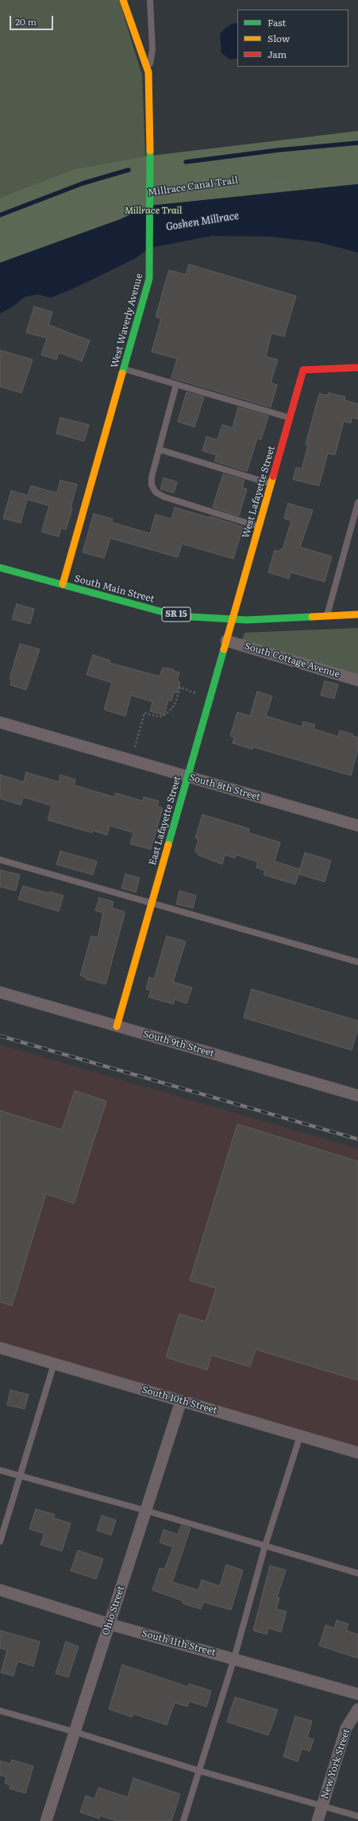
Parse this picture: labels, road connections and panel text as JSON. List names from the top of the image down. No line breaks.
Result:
{"streets":{"street":["West Waverly Avenue","West Lafayette Street","South Main Street","SR 15","South Cottage Avenue","South 8th Street","East Lafayette Street","South 9th Street","South 10th Street","Ohio Street","South 11th Street","New York Street"],"path":["Millrace Canal Trail"]},"crossings":[["Millrace Canal Trail","West Waverly Avenue"],["West Waverly Avenue","South Main Street"],["West Lafayette Street","South Main Street"],["West Lafayette Street","East Lafayette Street"],["South Main Street","East Lafayette Street"],["South Cottage Avenue","East Lafayette Street"],["South 8th Street","East Lafayette Street"],["East Lafayette Street","South 9th Street"],["South 10th Street","Ohio Street"],["Ohio Street","South 11th Street"]],"water":["Goshen Millrace"],"parks":["Millrace Trail"],"legend":["Fast","Slow","Jam"],"scale_bar":"20 m"}
